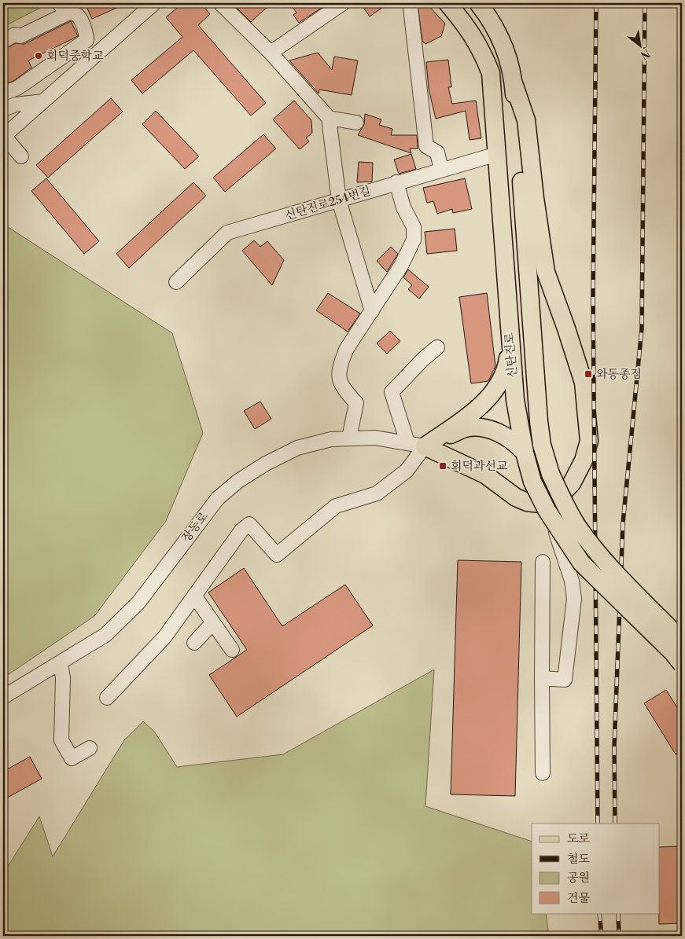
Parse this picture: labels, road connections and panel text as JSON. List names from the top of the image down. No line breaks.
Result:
{"streets":{"main road":["신탄진로"],"street":["신탄진로254번길","장동로"]},"crossings":[["신탄진로254번길","신탄진로"]],"places":{"other":["회덕중학교"],"transit":["와동종점","회덕과선교"]},"legend":["도로","철도","공원","건물"],"north":"bottom right"}
